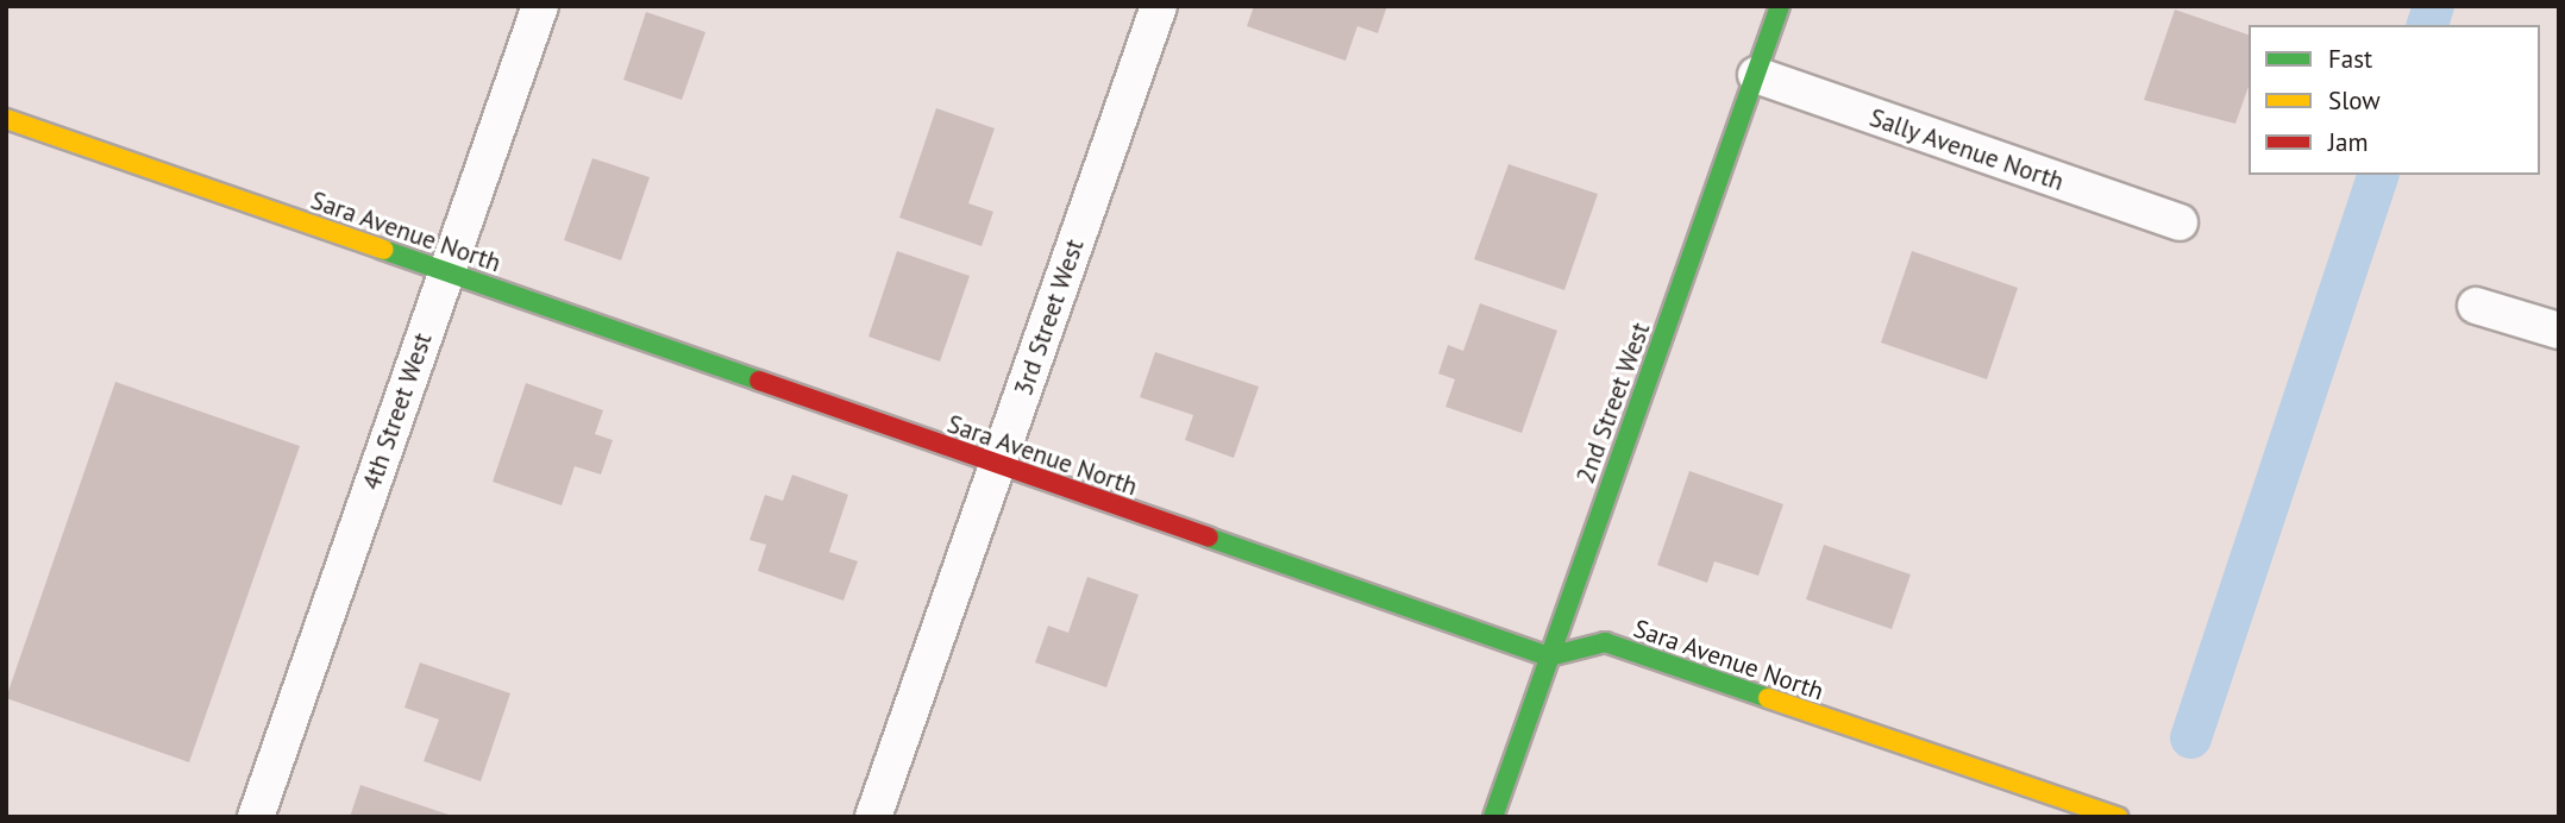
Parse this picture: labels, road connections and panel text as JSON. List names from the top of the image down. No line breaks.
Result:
{"streets":{"street":["Sally Avenue North","Sara Avenue North","3rd Street West","2nd Street West","4th Street West"]},"crossings":[["Sally Avenue North","2nd Street West"],["Sara Avenue North","3rd Street West"],["Sara Avenue North","2nd Street West"],["Sara Avenue North","4th Street West"]],"legend":["Fast","Slow","Jam"]}
